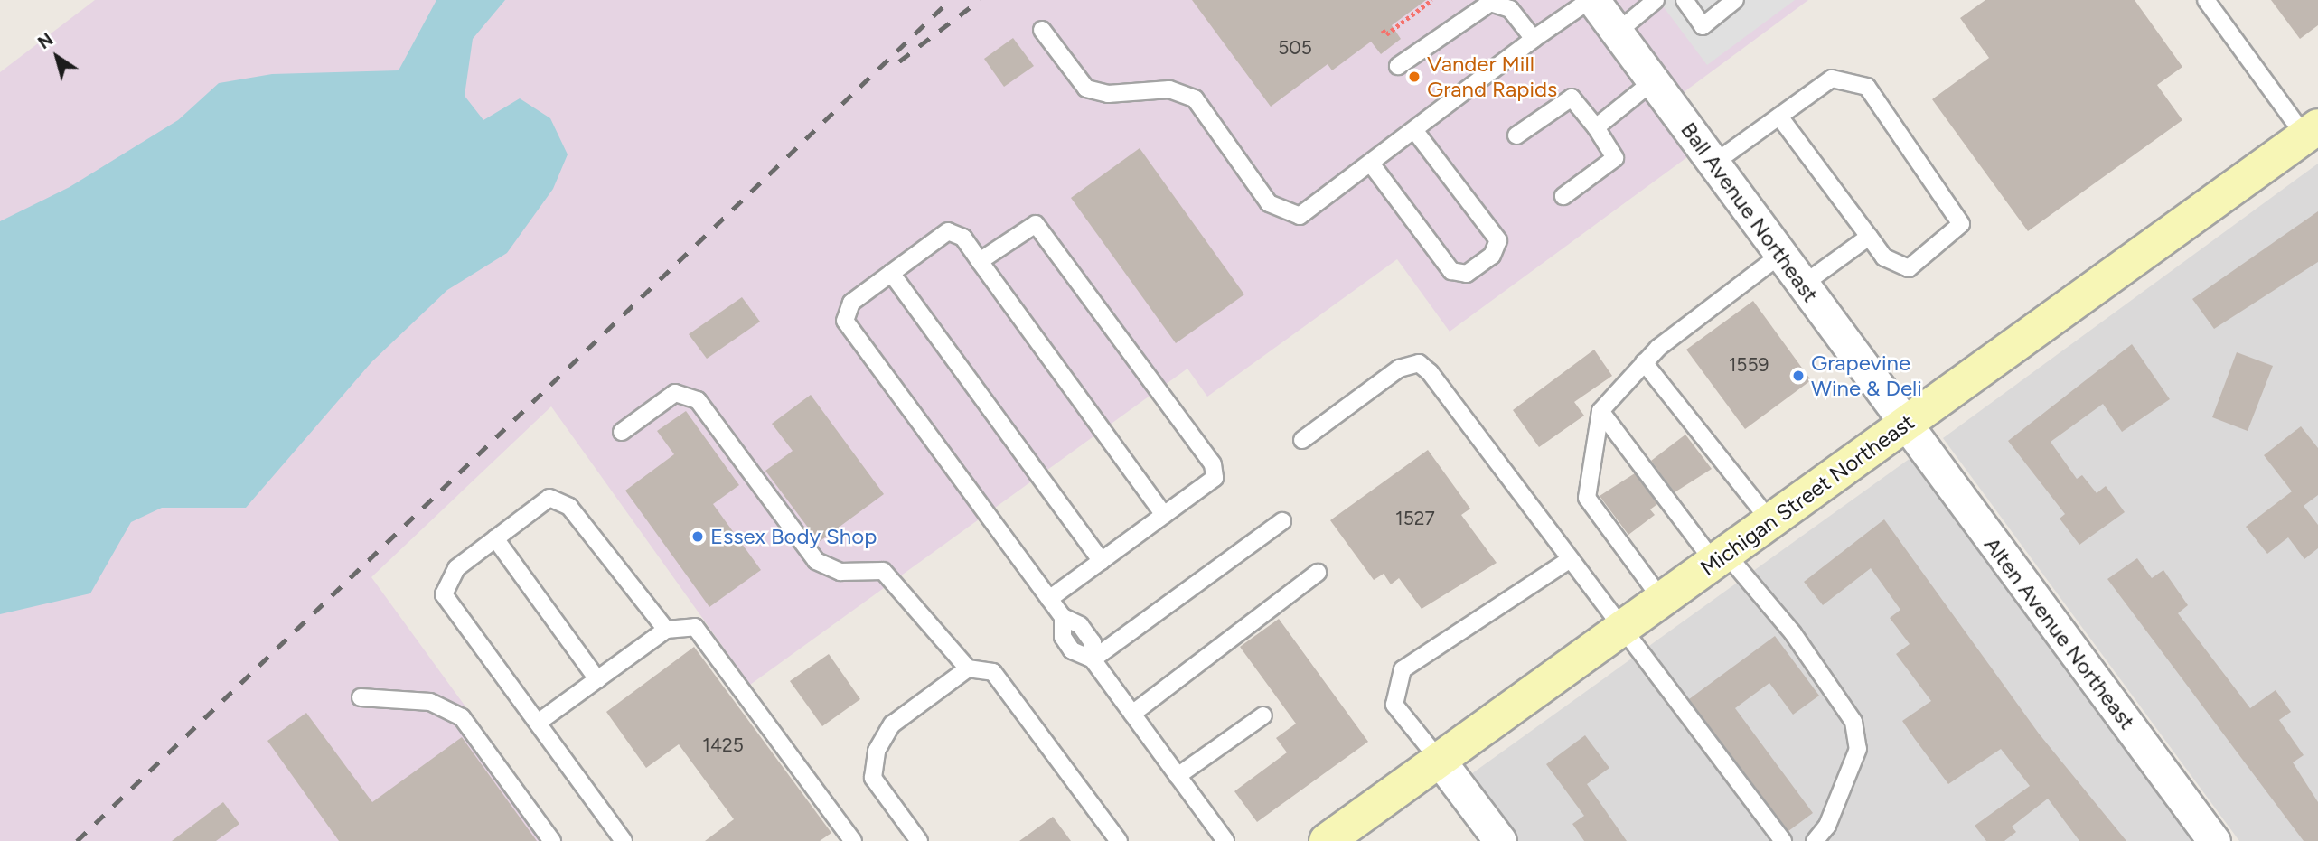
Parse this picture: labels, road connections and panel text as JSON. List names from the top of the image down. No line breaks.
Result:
{"streets":{"main road":["Michigan Street Northeast"],"street":["Ball Avenue Northeast","Alten Avenue Northeast"]},"crossings":[["Ball Avenue Northeast","Michigan Street Northeast"],["Ball Avenue Northeast","Alten Avenue Northeast"],["Michigan Street Northeast","Alten Avenue Northeast"]],"places":["Vander Mill Grand Rapids","Grapevine Wine & Deli","Essex Body Shop"],"house_numbers":["505","1559","1527","1425"],"north":"top left"}
